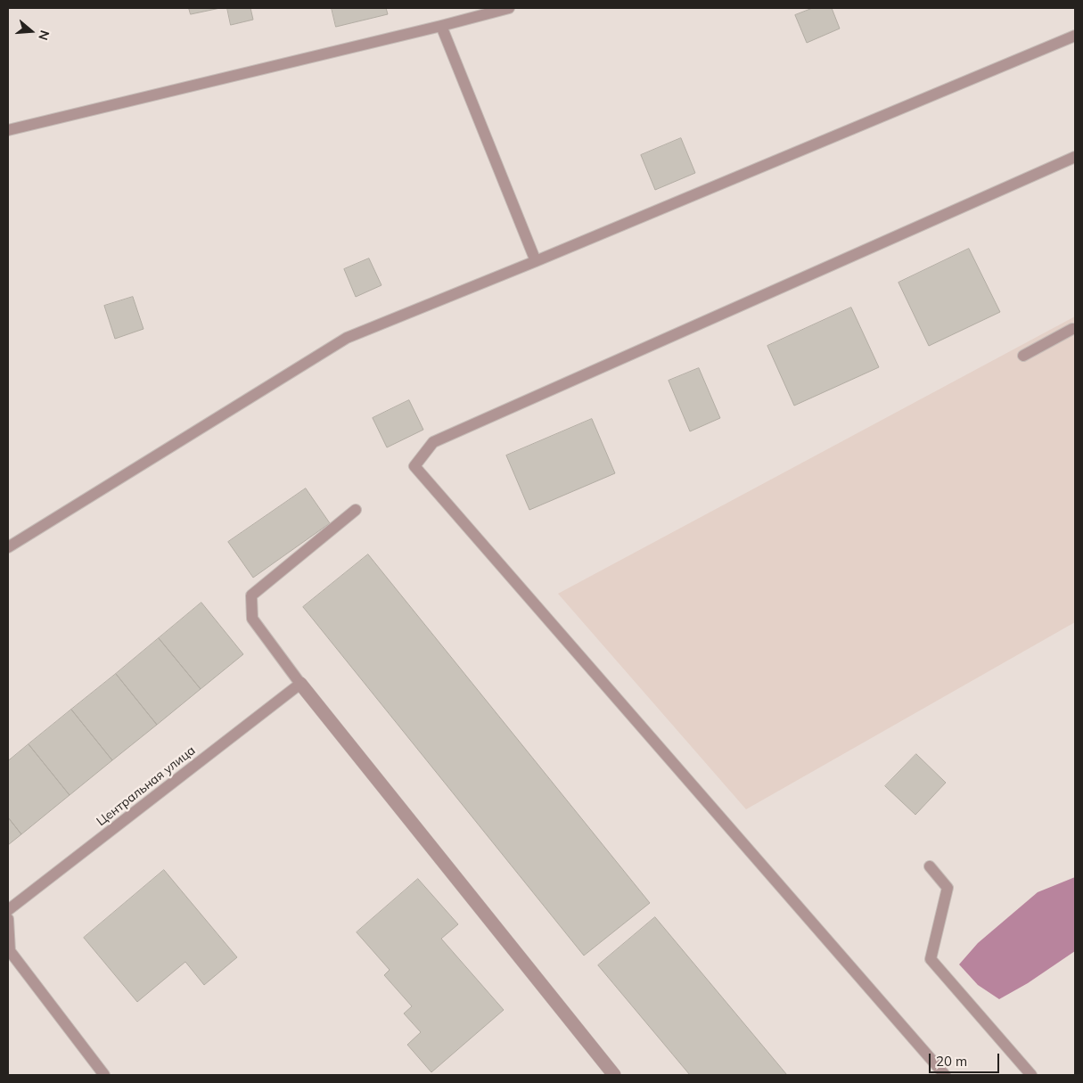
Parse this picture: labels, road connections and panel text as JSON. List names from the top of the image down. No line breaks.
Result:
{"streets":{"lane":["Центральная улица"]},"scale_bar":"20 m","north":"right"}
